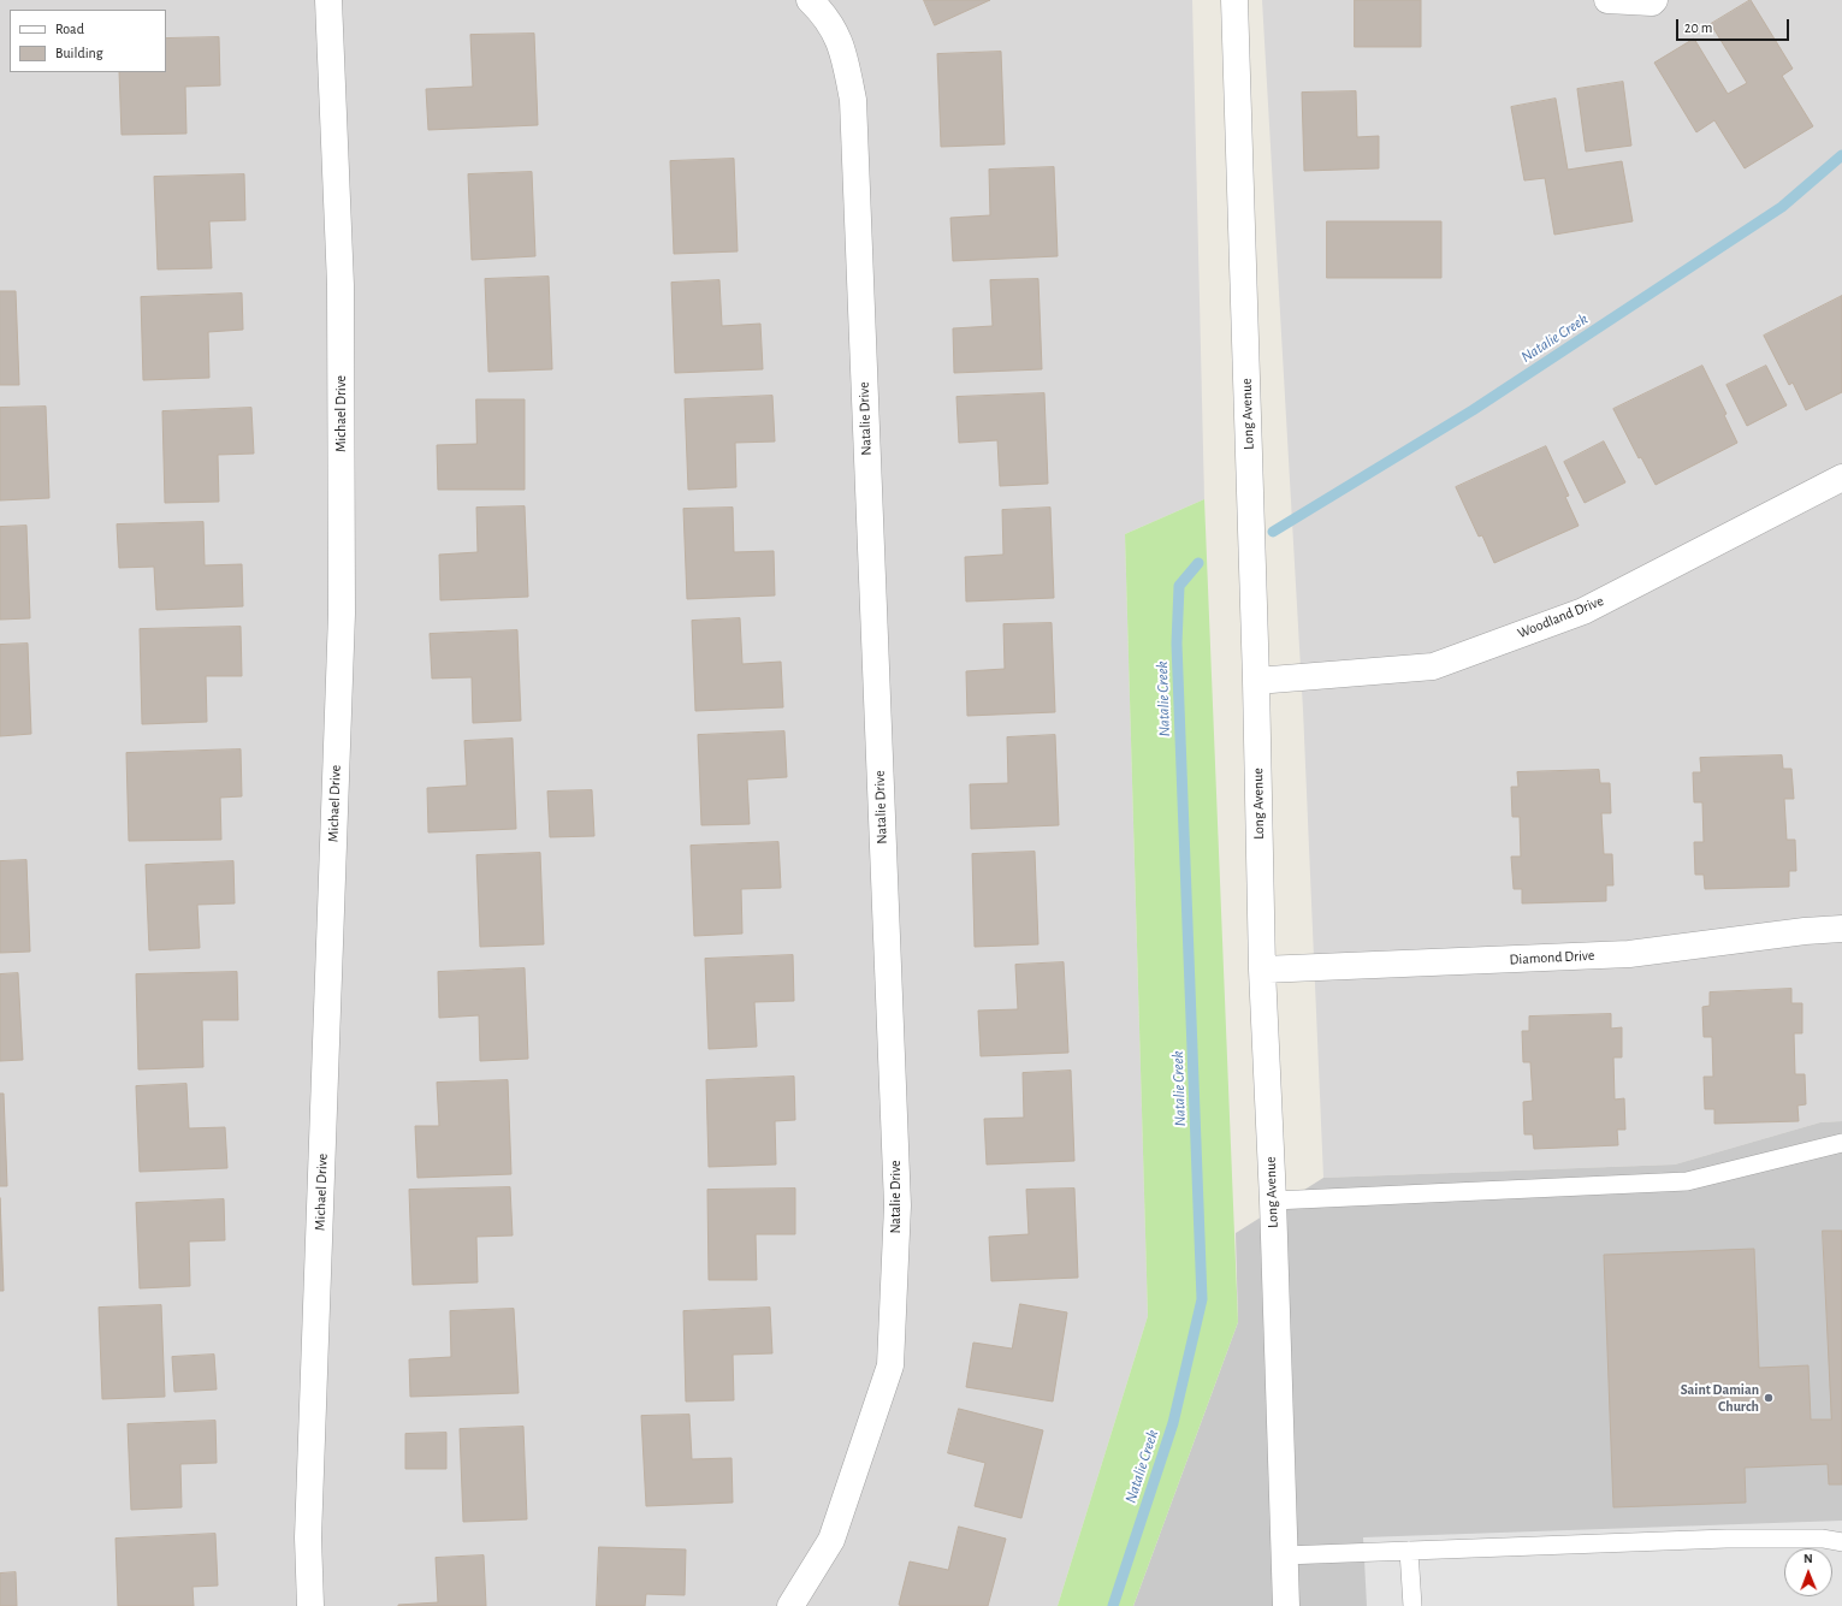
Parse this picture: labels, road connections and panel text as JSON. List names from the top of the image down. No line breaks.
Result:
{"streets":{"street":["Michael Drive","Long Avenue","Natalie Drive","Woodland Drive","Diamond Drive"]},"crossings":[["Long Avenue","Woodland Drive"],["Long Avenue","Diamond Drive"]],"water":["Natalie Creek"],"places":["Saint Damian Church"],"legend":["Road","Building"],"scale_bar":"20 m","north":"top"}
